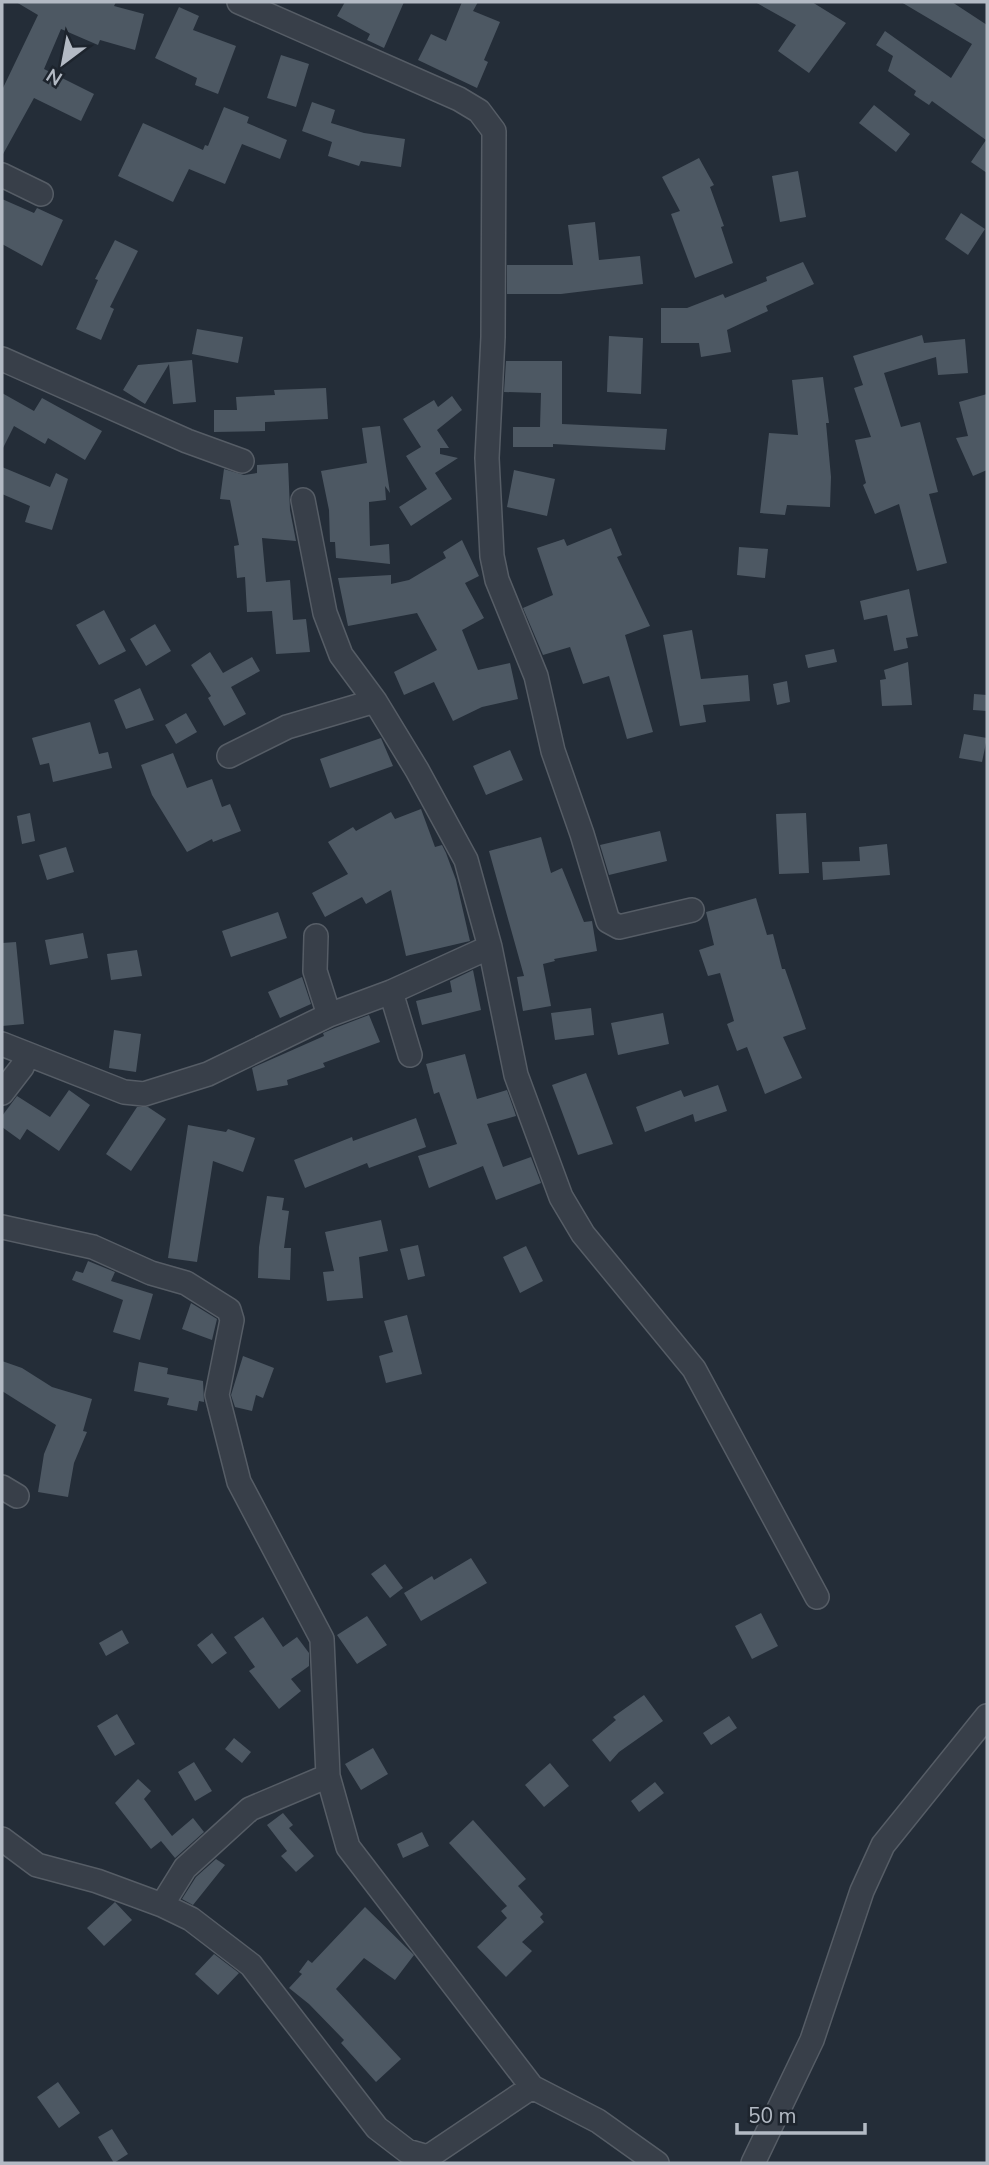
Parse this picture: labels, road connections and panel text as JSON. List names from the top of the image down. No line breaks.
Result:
{"scale_bar":"50 m","north":"bottom left"}
